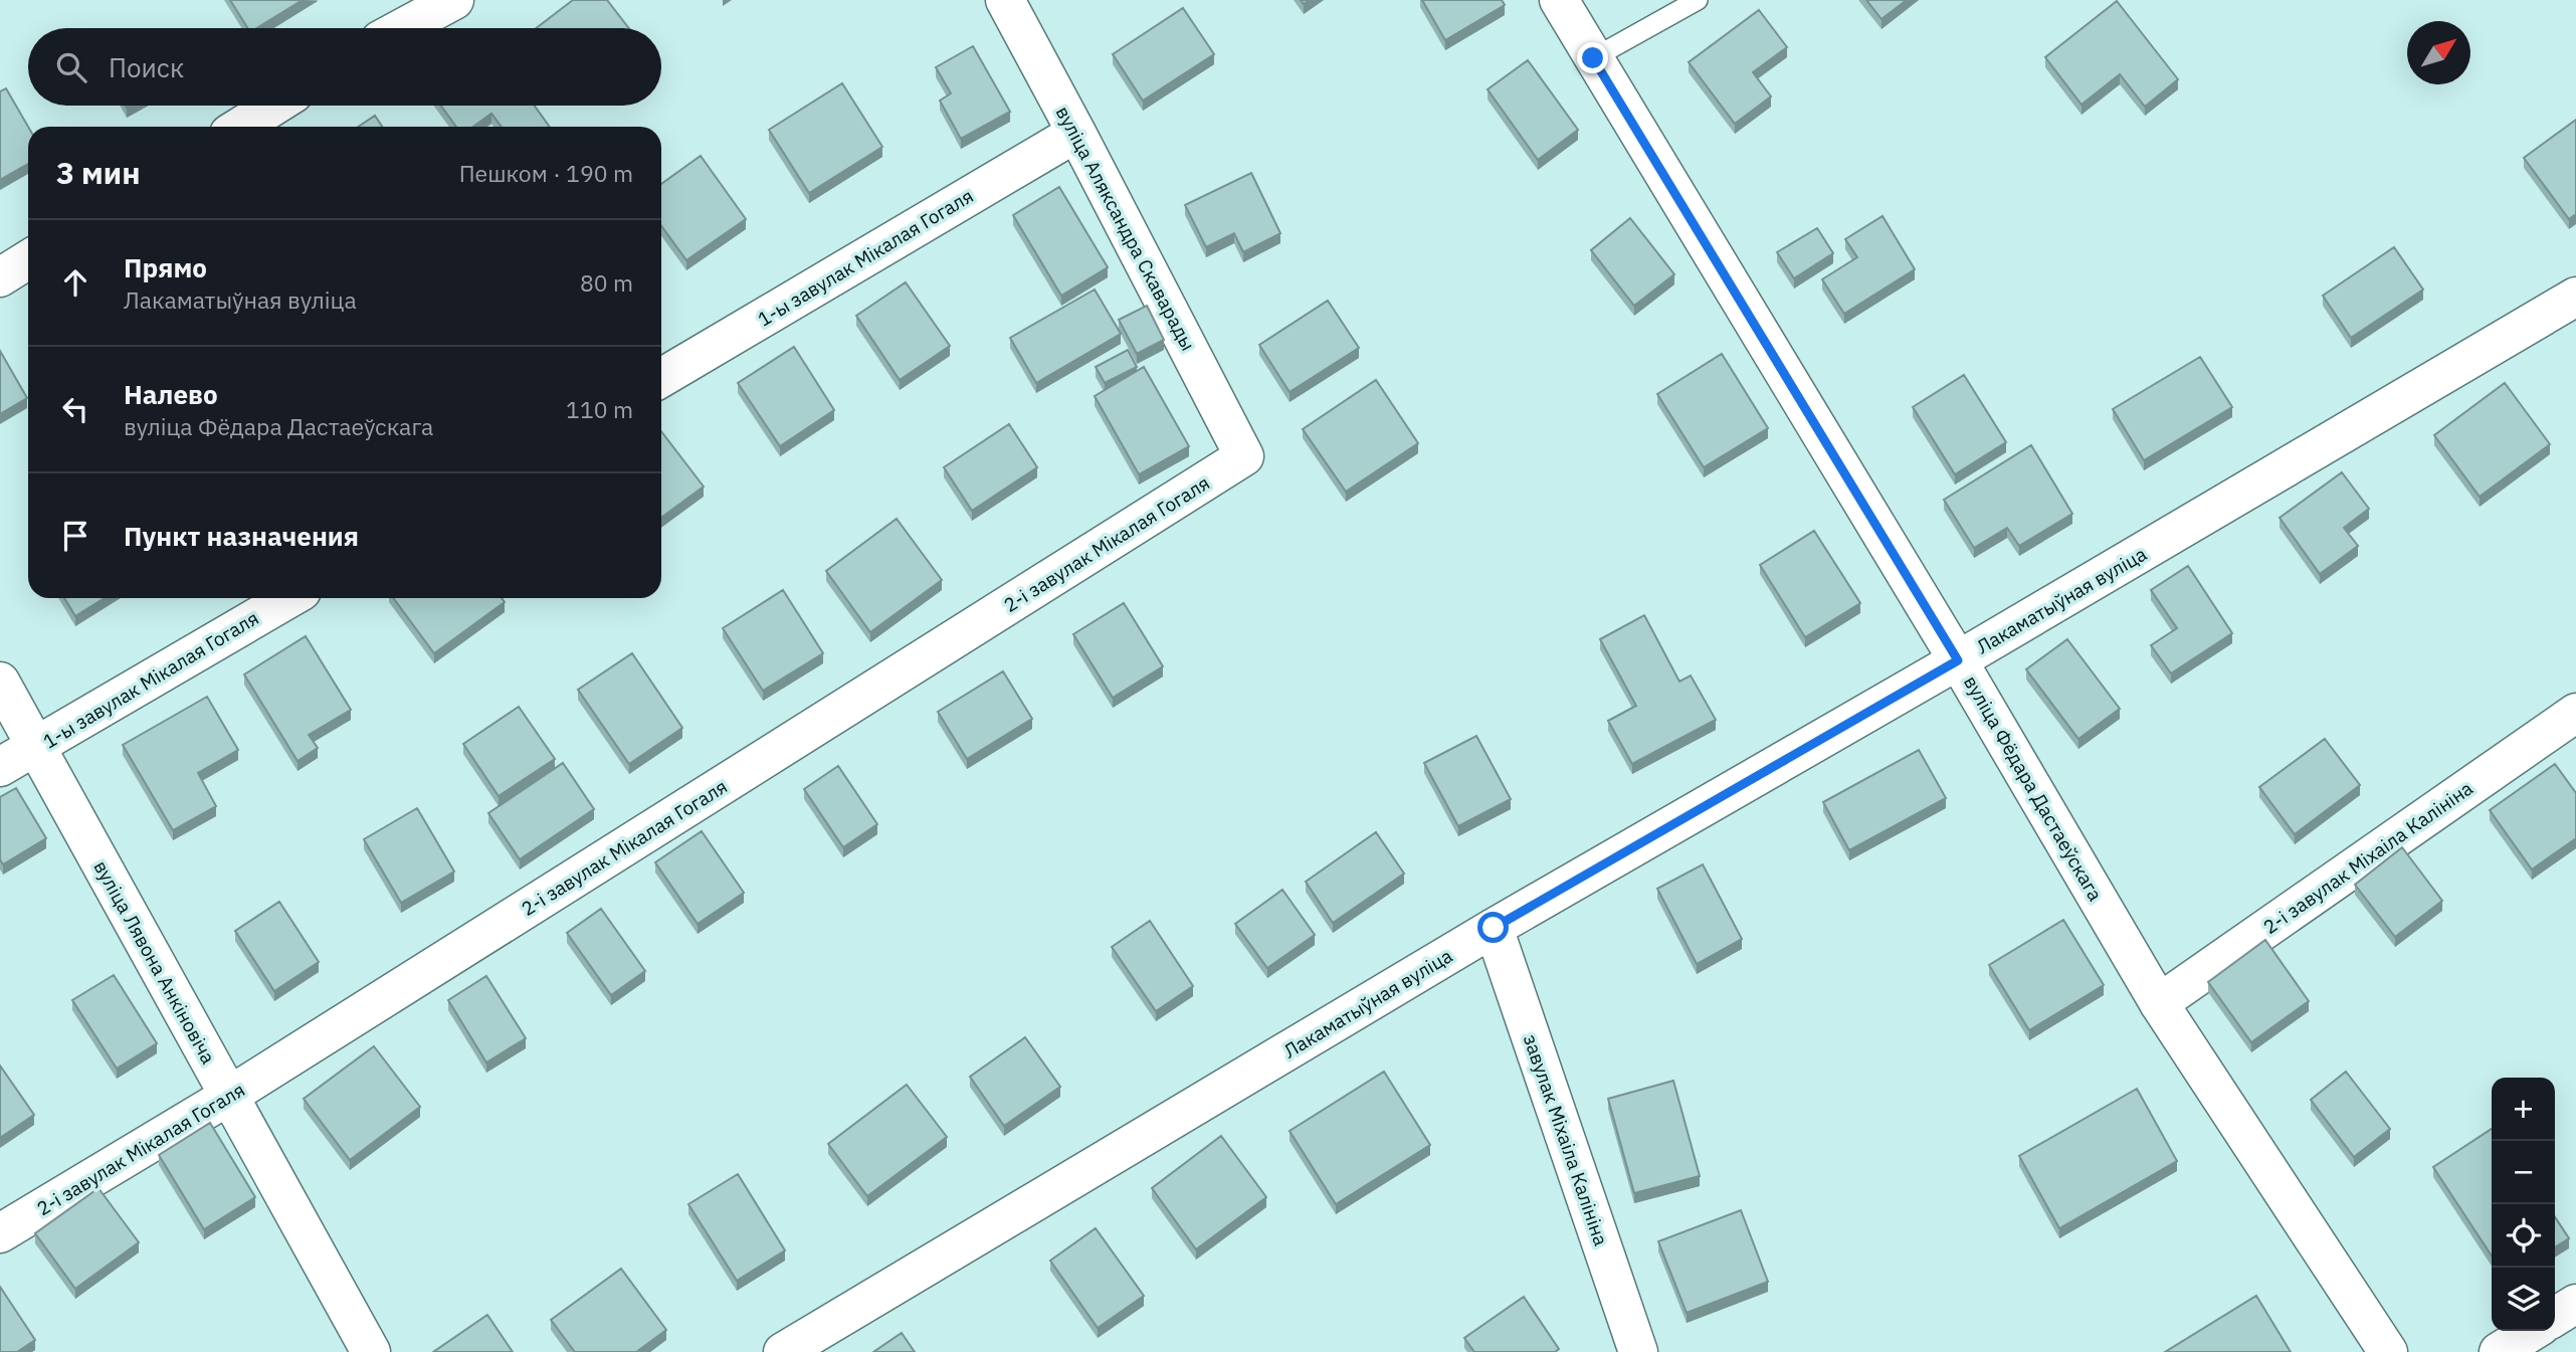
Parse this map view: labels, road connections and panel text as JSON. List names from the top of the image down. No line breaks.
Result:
{"streets":{"street":["вуліца Аляксандра Скаварады","1-ы завулак Мікалая Гогаля","2-і завулак Мікалая Гогаля","Лакаматыўная вуліца","вуліца Фёдара Дастаеўскага","2-і завулак Міхаіла Калініна","вуліца Лявона Анкіновіча","завулак Міхаіла Калініна"]},"crossings":[["вуліца Аляксандра Скаварады","1-ы завулак Мікалая Гогаля"],["вуліца Аляксандра Скаварады","2-і завулак Мікалая Гогаля"],["1-ы завулак Мікалая Гогаля","вуліца Лявона Анкіновіча"],["2-і завулак Мікалая Гогаля","вуліца Лявона Анкіновіча"],["Лакаматыўная вуліца","вуліца Фёдара Дастаеўскага"],["Лакаматыўная вуліца","завулак Міхаіла Калініна"],["вуліца Фёдара Дастаеўскага","2-і завулак Міхаіла Калініна"]],"north":"top right","page":{"search":"Поиск","heading":["3 мин","Пешком · 190 m"],"list":[["Прямо","Лакаматыўная вуліца","80 m"],["Налево","вуліца Фёдара Дастаеўскага","110 m"],"Пункт назначения"],"map_buttons":["+","−"]}}
